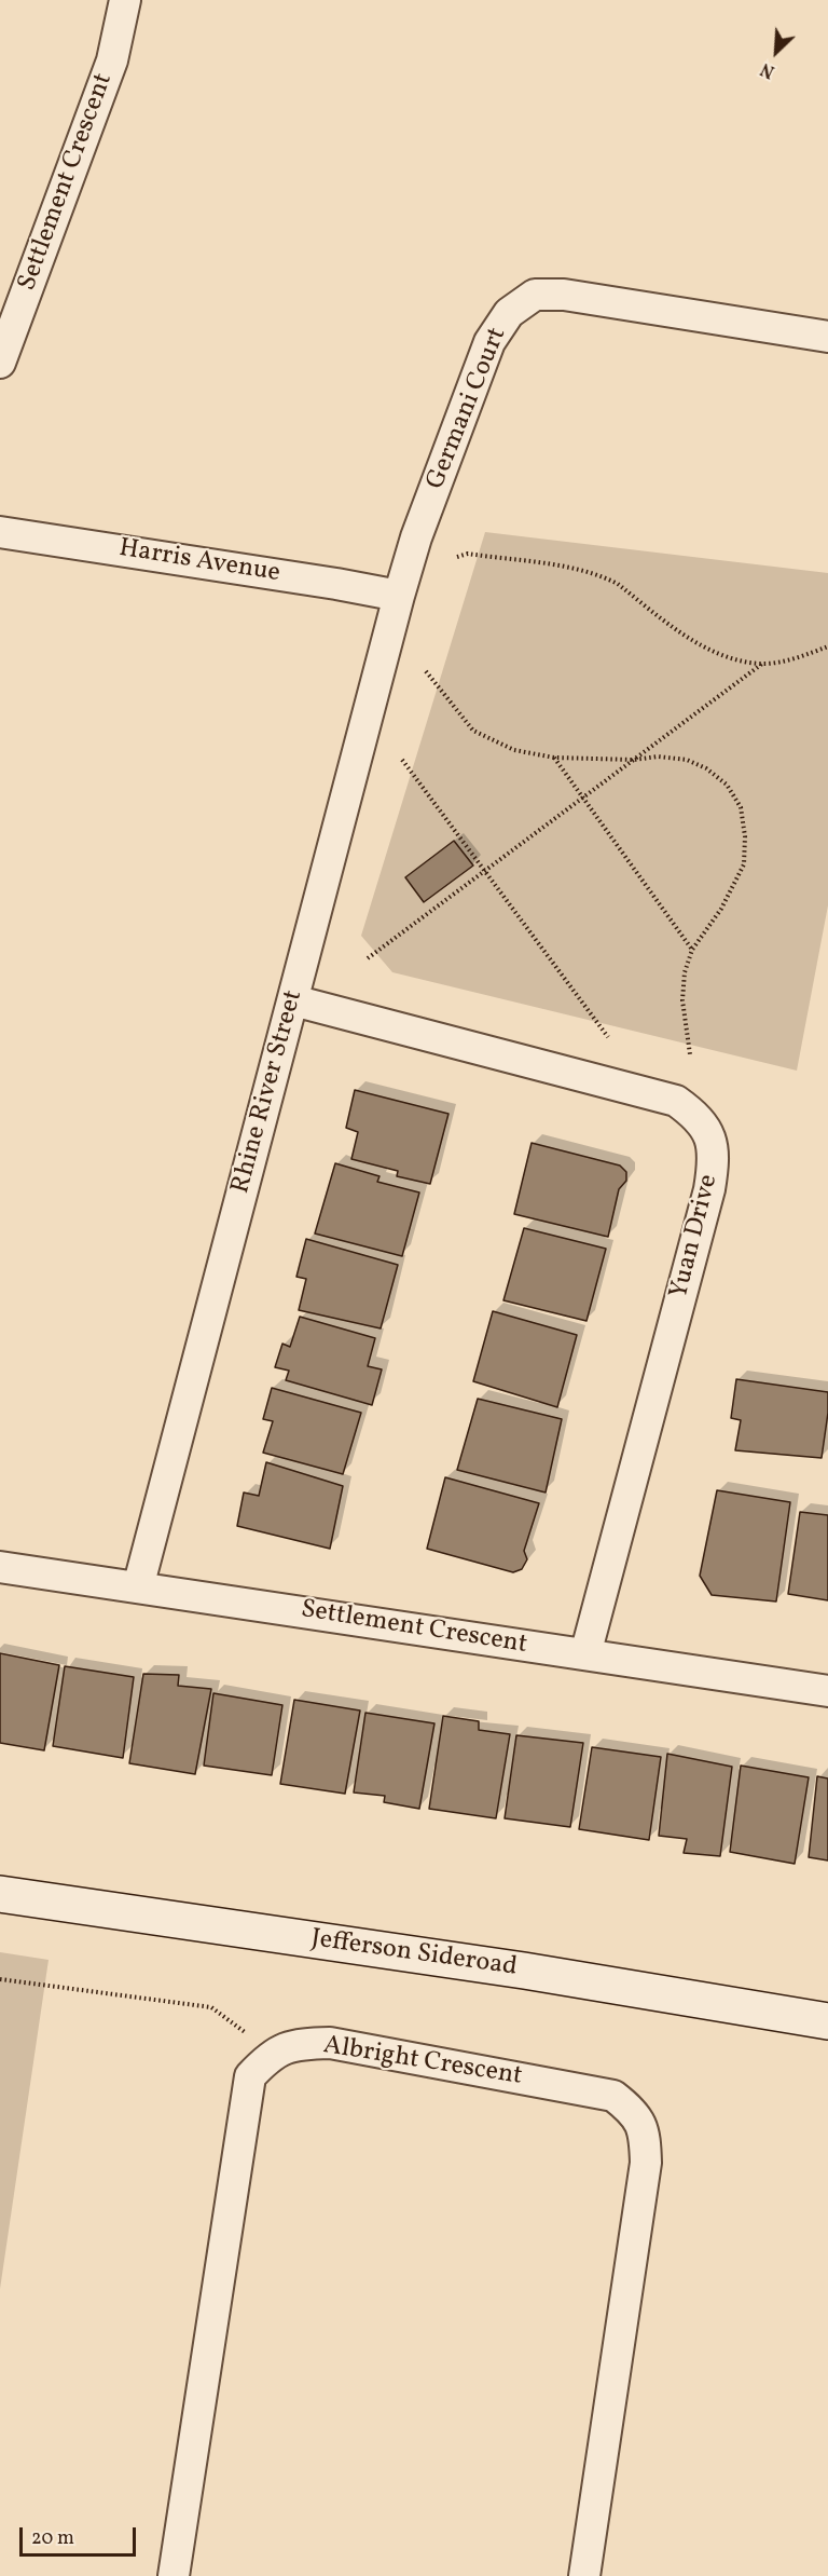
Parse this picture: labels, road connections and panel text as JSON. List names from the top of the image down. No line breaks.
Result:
{"streets":{"street":["Settlement Crescent","Germani Court","Harris Avenue","Rhine River Street","Yuan Drive","Jefferson Sideroad","Albright Crescent"]},"crossings":[["Settlement Crescent","Rhine River Street"],["Settlement Crescent","Yuan Drive"],["Germani Court","Harris Avenue"],["Germani Court","Rhine River Street"],["Harris Avenue","Rhine River Street"],["Rhine River Street","Yuan Drive"]],"scale_bar":"20 m","north":"bottom left"}
